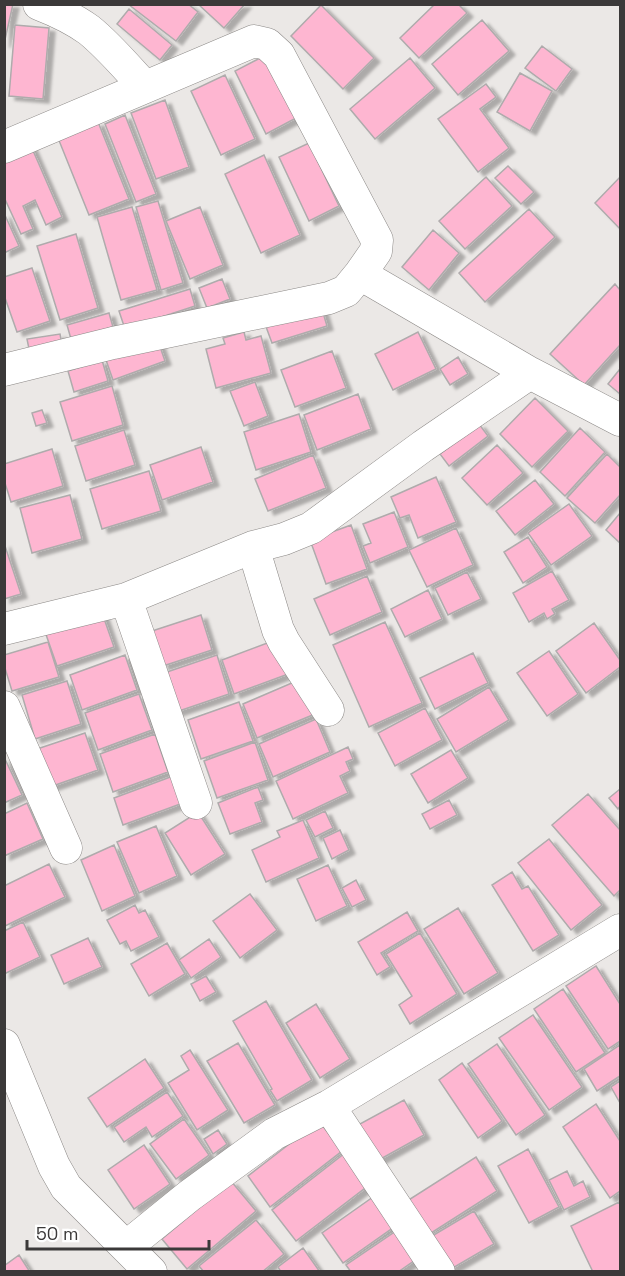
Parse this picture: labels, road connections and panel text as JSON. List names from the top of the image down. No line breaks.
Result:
{"scale_bar":"50 m"}
